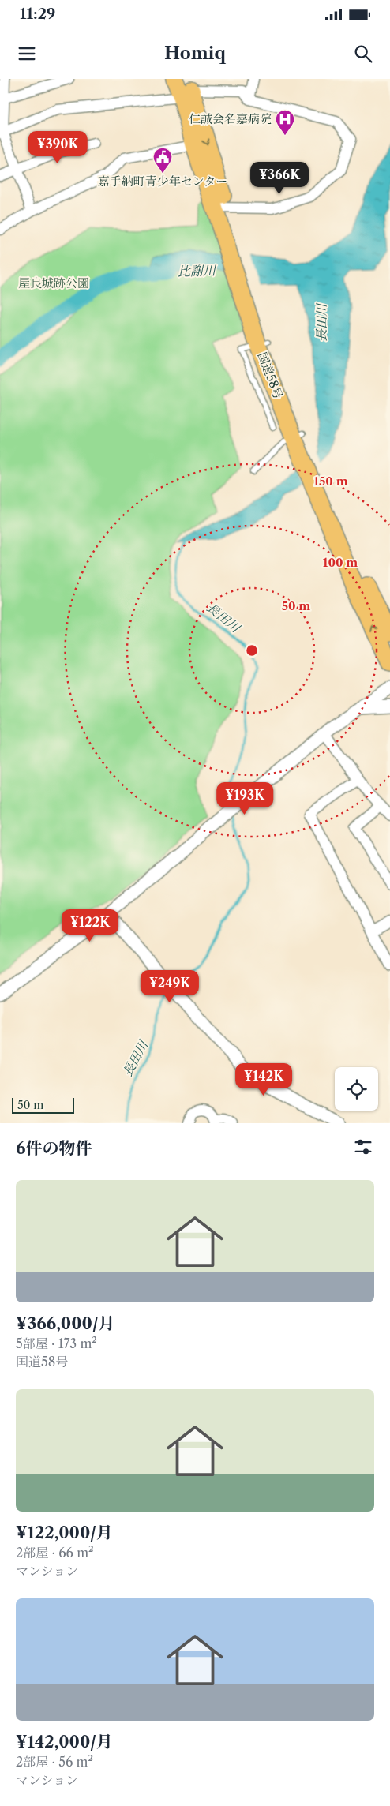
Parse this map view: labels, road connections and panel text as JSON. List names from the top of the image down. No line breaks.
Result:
{"streets":{"highway":["国道58号"]},"water":["比謝川","長田川"],"parks":["屋良城跡公園"],"places":{"hospital":["仁誠会名嘉病院"],"public building":["嘉手納町青少年センター"]},"scale_bar":"50 m","page":{"status":"11:29","header":"Homiq","price":["¥390K","¥366K","¥193K","¥122K","¥249K","¥142K"],"scale":"50 m","heading":"6件の物件","list":[{"name":"¥366,000/月","note":"5部屋 · 173 m² · 国道58号"},{"name":"¥122,000/月","note":"2部屋 · 66 m² · マンション"},{"name":"¥142,000/月","note":"2部屋 · 56 m² · マンション"}]},"rings":["150 m","100 m","50 m"]}
